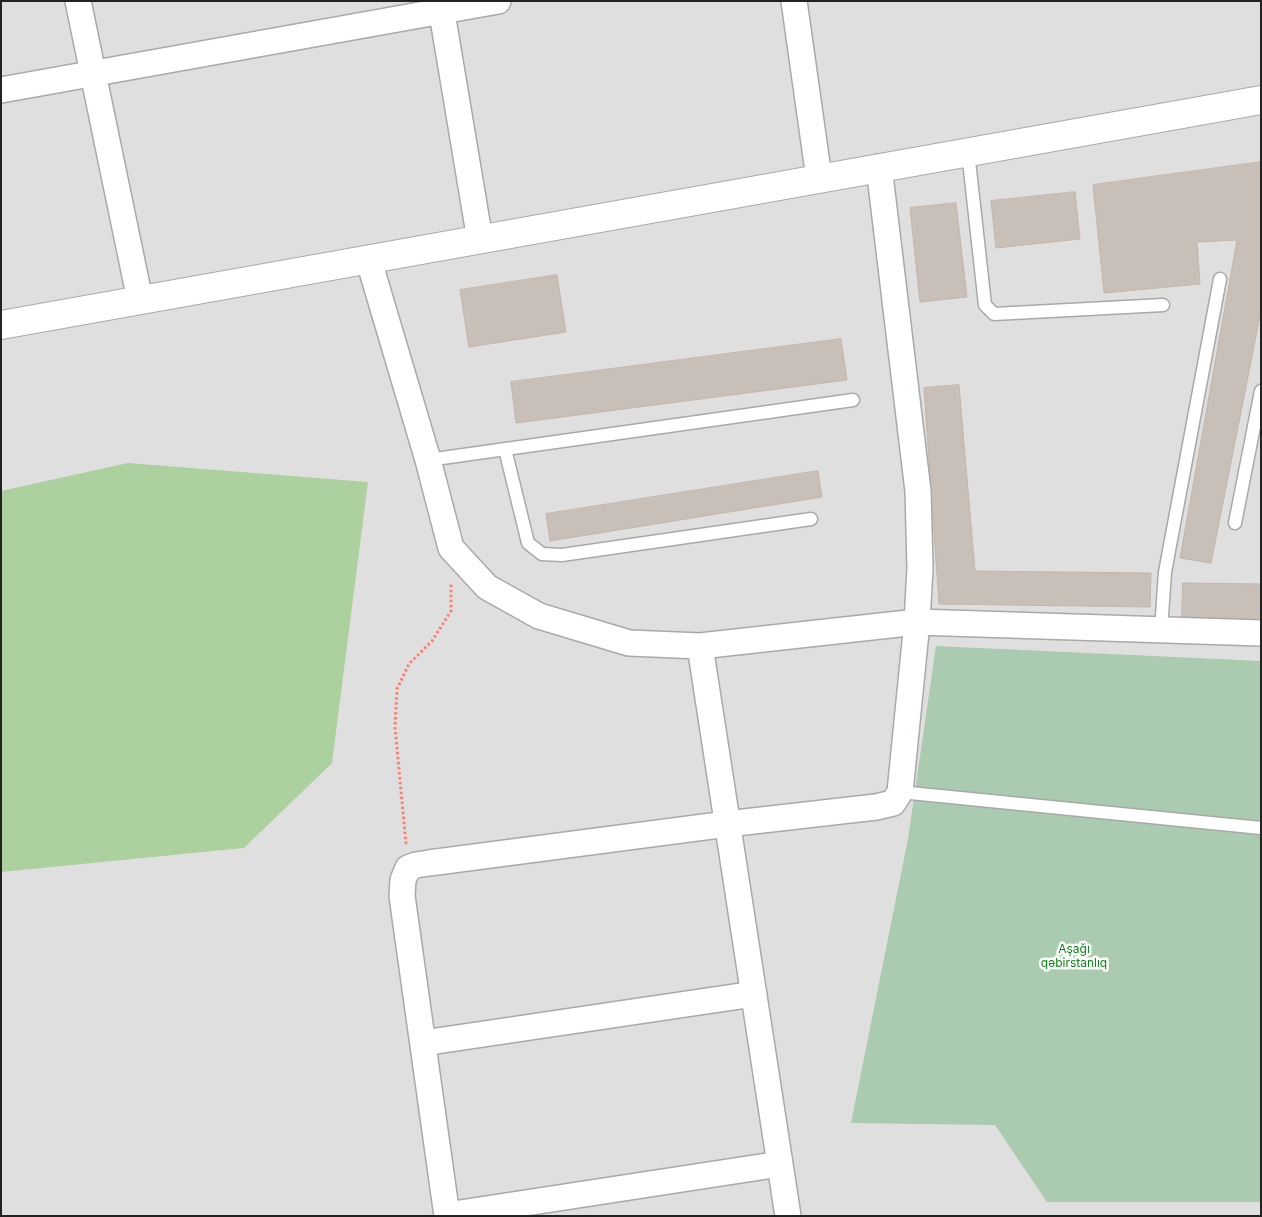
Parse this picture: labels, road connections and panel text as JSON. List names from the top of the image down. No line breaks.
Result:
{"parks":["Aşağı qəbirstanlıq"]}
